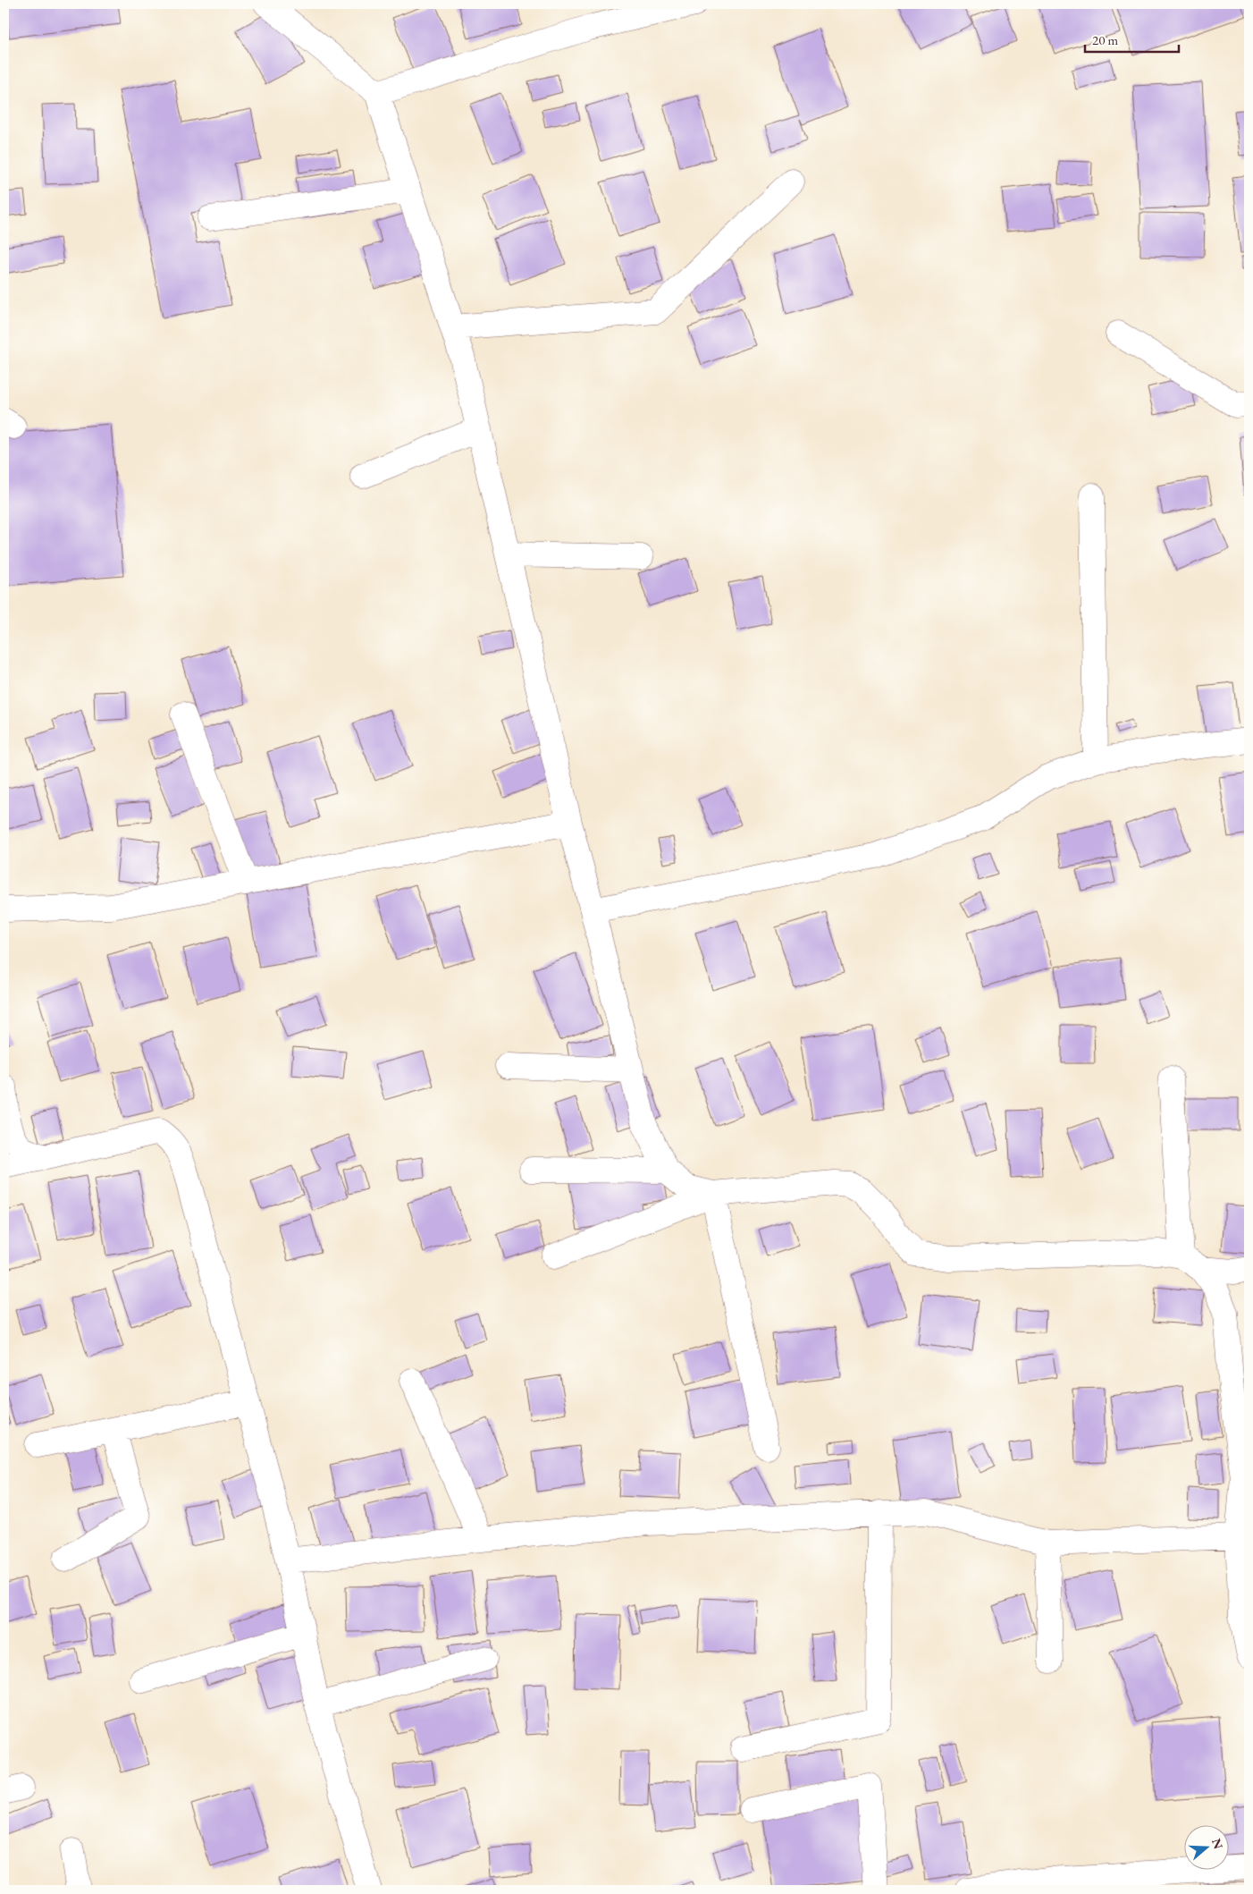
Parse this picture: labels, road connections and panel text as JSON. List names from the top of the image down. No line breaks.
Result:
{"scale_bar":"20 m","north":"right"}
